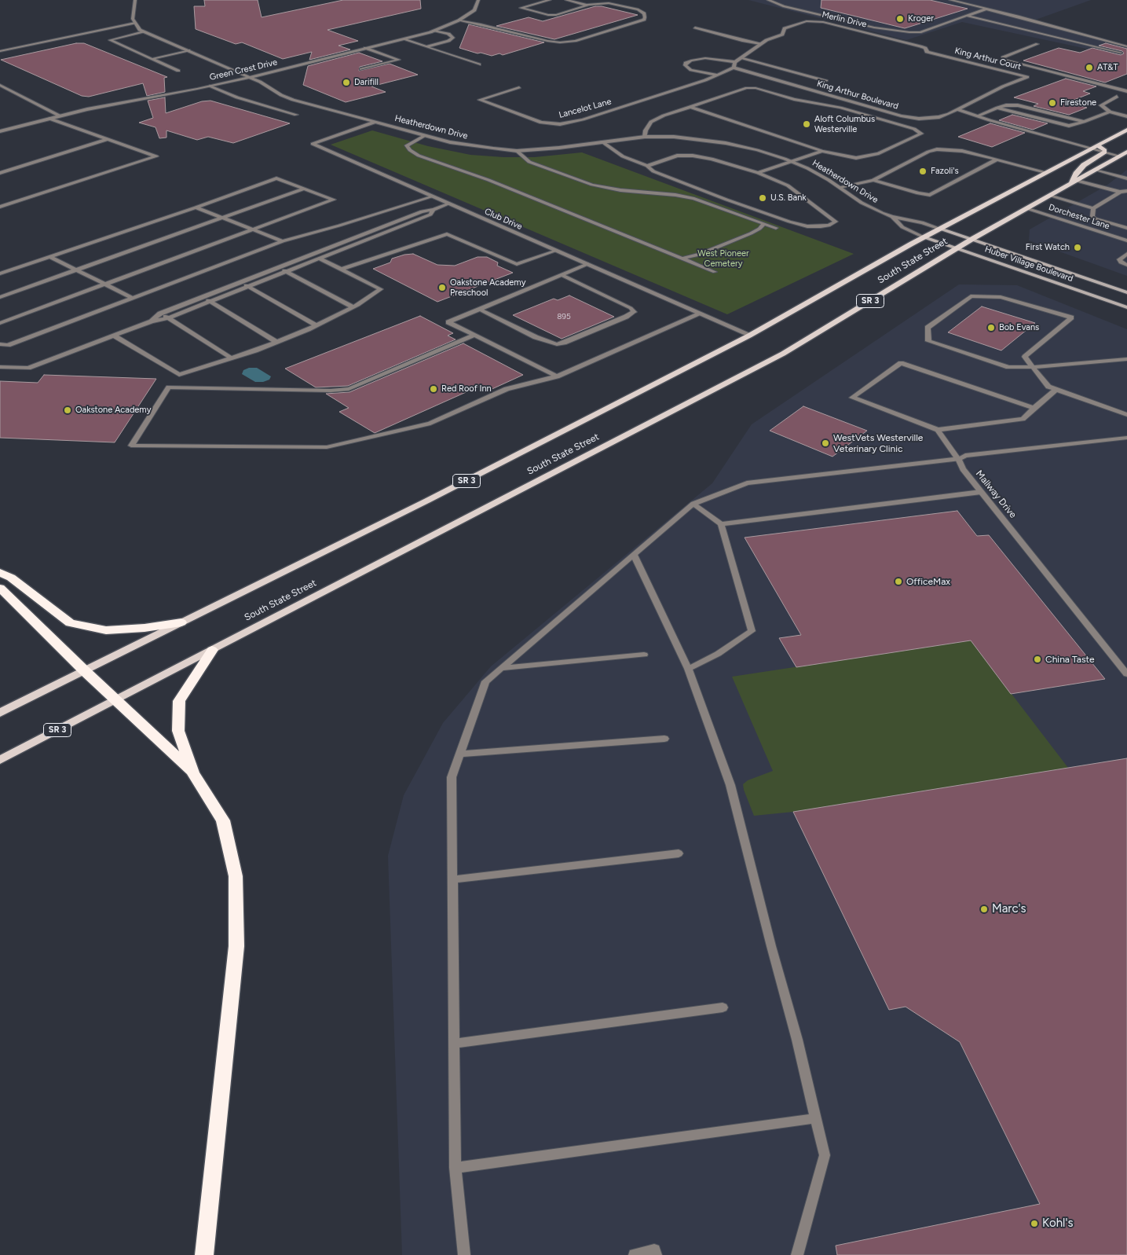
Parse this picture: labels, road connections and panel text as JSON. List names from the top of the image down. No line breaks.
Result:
{"streets":{"main road":["South State Street","SR 3"],"street":["Merlin Drive","King Arthur Court","Green Crest Drive","King Arthur Boulevard","Lancelot Lane","Heatherdown Drive","Dorchester Lane","Club Drive","Huber Village Boulevard","Mallway Drive"]},"crossings":[["Merlin Drive","King Arthur Court"],["King Arthur Court","King Arthur Boulevard"],["Green Crest Drive","Heatherdown Drive"],["King Arthur Boulevard","Lancelot Lane"],["Heatherdown Drive","Club Drive"],["Heatherdown Drive","South State Street"],["Heatherdown Drive","Huber Village Boulevard"],["Dorchester Lane","South State Street"],["Club Drive","South State Street"],["South State Street","Huber Village Boulevard"]],"parks":["West Pioneer Cemetery"],"places":["Kroger","AT&T","Darifill","Firestone","Aloft Columbus Westerville","Fazoli's","U.S. Bank","First Watch","Oakstone Academy Preschool","Bob Evans","Red Roof Inn","Oakstone Academy","WestVets Westerville Veterinary Clinic","OfficeMax","China Taste","Marc's","Kohl's"],"house_numbers":["895"]}
